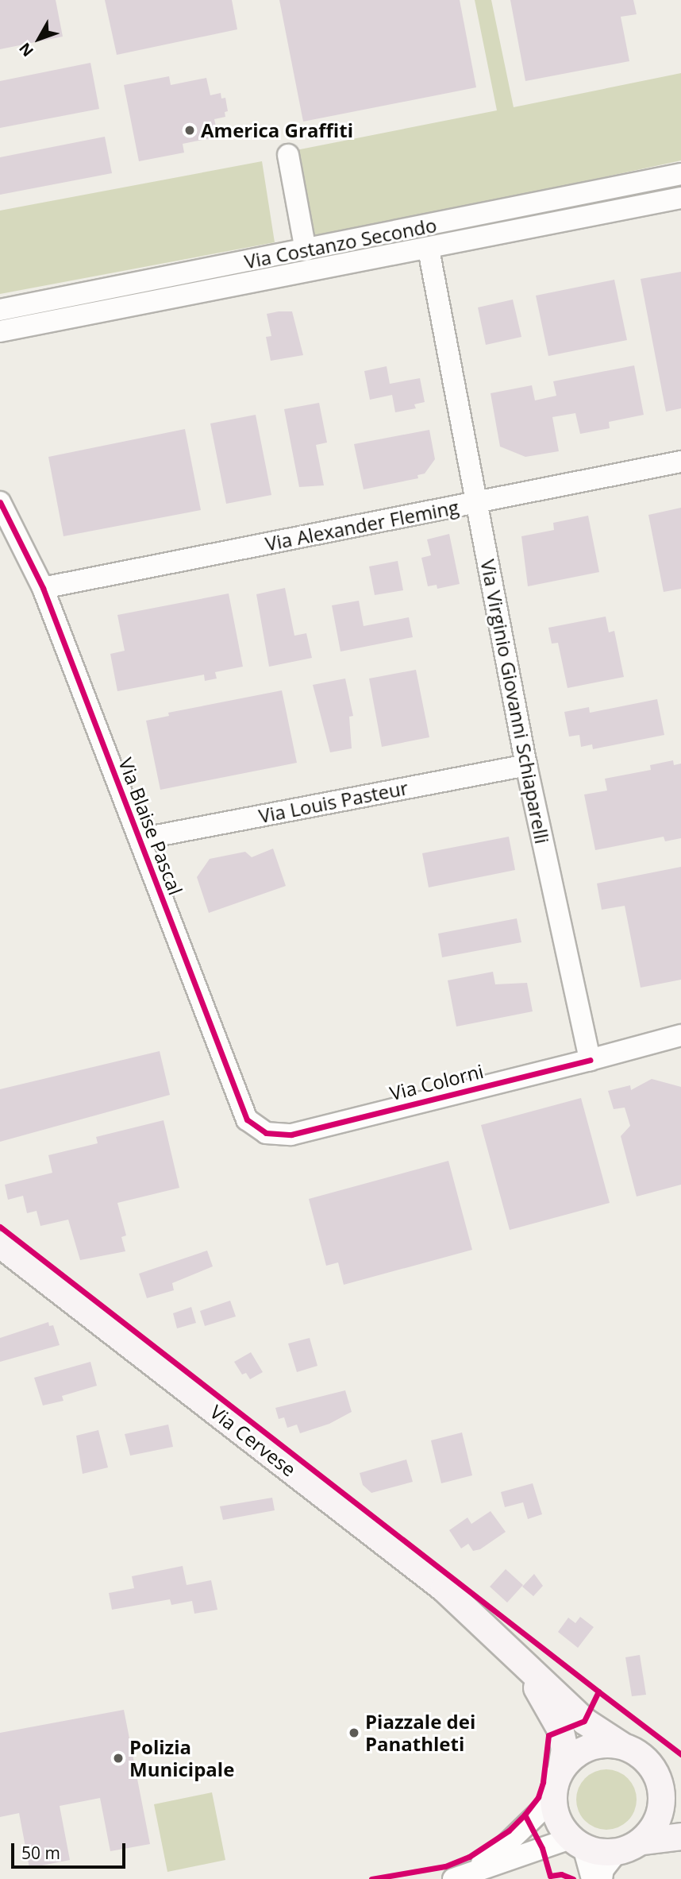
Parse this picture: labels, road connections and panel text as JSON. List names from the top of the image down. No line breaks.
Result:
{"streets":{"main road":["Via Cervese"],"street":["Via Costanzo Secondo","Via Alexander Fleming","Via Virginio Giovanni Schiaparelli","Via Louis Pasteur","Via Blaise Pascal","Via Colorni"]},"crossings":[["Via Costanzo Secondo","Via Virginio Giovanni Schiaparelli"],["Via Alexander Fleming","Via Virginio Giovanni Schiaparelli"],["Via Alexander Fleming","Via Blaise Pascal"],["Via Virginio Giovanni Schiaparelli","Via Louis Pasteur"],["Via Virginio Giovanni Schiaparelli","Via Colorni"],["Via Louis Pasteur","Via Blaise Pascal"],["Via Blaise Pascal","Via Colorni"]],"places":["America Graffiti","Piazzale dei Panathleti","Polizia Municipale"],"scale_bar":"50 m","north":"bottom left"}
